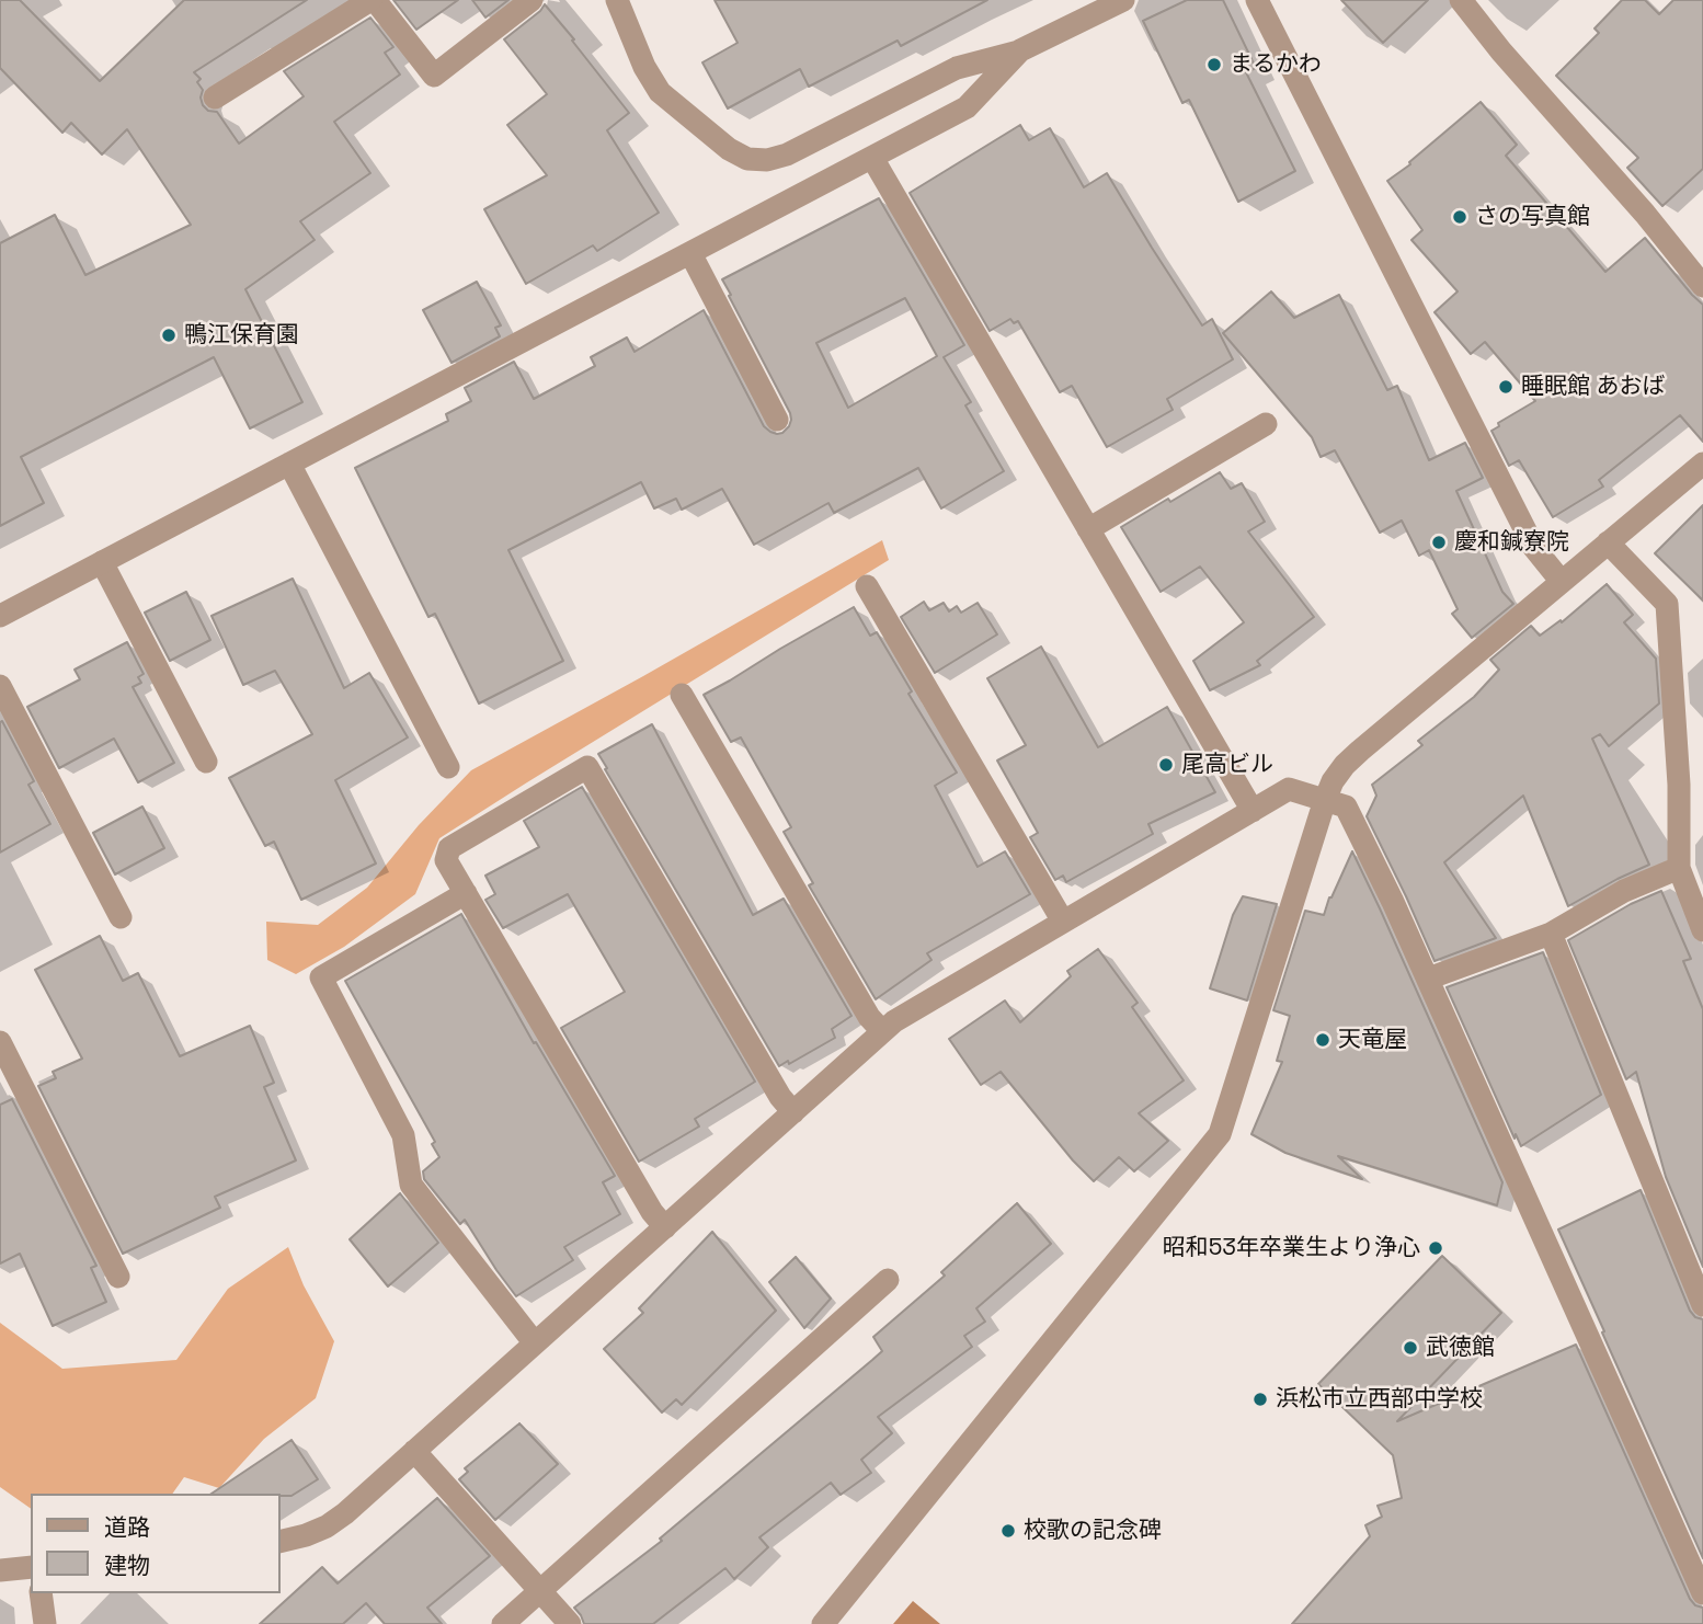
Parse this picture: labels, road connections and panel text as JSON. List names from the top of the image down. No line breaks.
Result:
{"places":["まるかわ","さの写真館","鴨江保育園","睡眠館 あおば","慶和鍼寮院","尾高ビル","天竜屋","昭和53年卒業生より浄心","武徳館","浜松市立西部中学校","校歌の記念碑"],"legend":["道路","建物"]}
